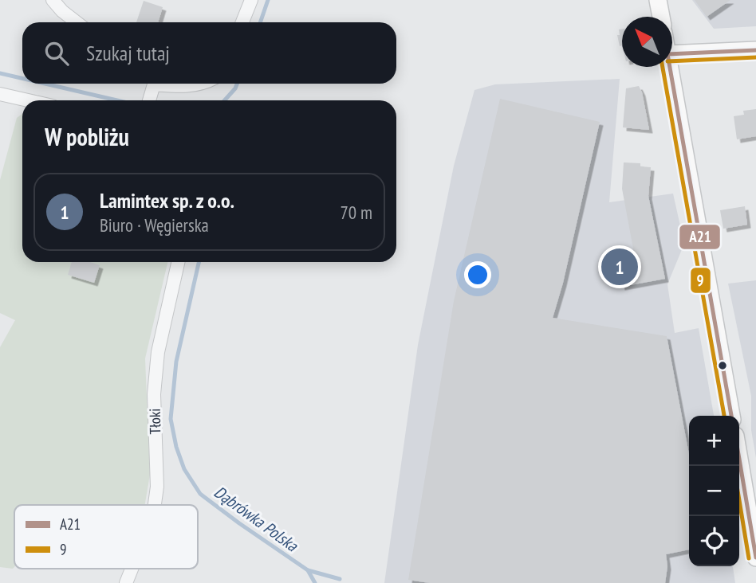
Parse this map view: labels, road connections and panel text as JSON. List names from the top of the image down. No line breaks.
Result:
{"streets":{"street":["Tłoki"]},"water":["Dąbrówka Polska"],"lines":["transit line A21","transit line 9"],"legend":["A21","9"],"north":"top left","page":{"search":"Szukaj tutaj","heading":"W pobliżu","list":[{"mark":"1","name":"Lamintex sp. z o.o.","note":"Biuro · Węgierska","value":"70 m"}],"pins":"1","map_buttons":["+","−"]}}
